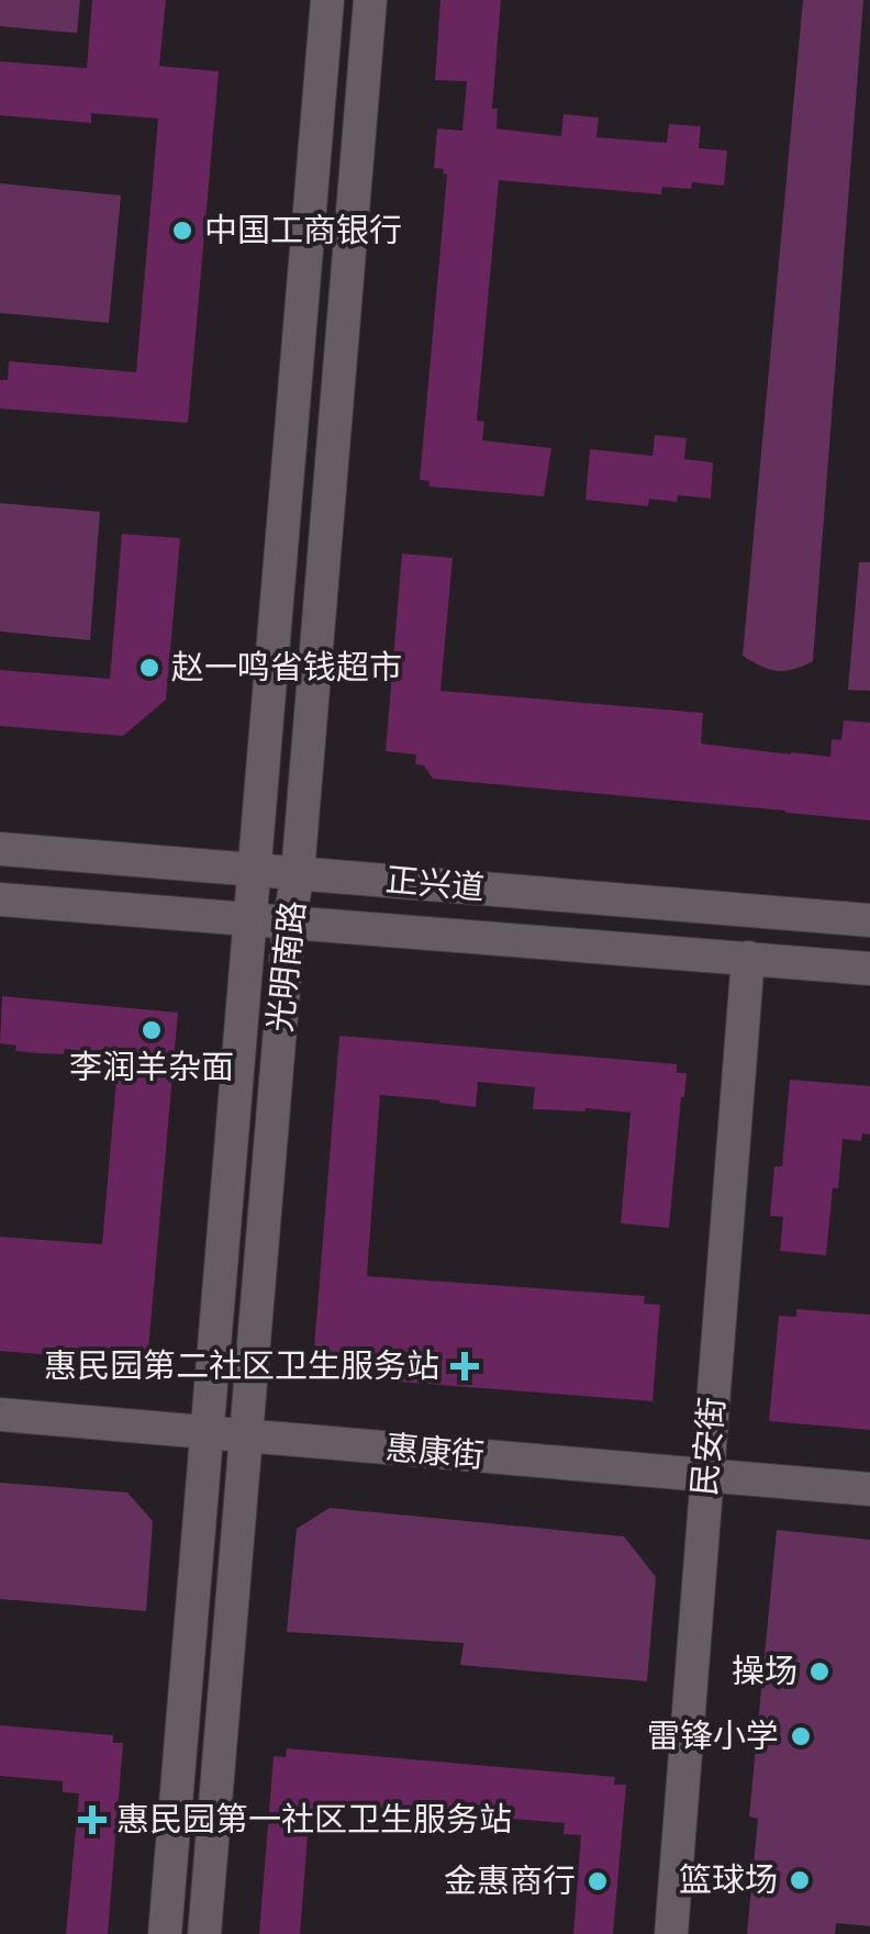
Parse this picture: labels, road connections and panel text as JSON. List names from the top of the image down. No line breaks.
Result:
{"streets":{"main road":["正兴道","光明南路","民安街","惠康街"]},"crossings":[["正兴道","光明南路"],["正兴道","民安街"],["光明南路","惠康街"],["民安街","惠康街"]],"places":{"other":["中国工商银行","赵一鸣省钱超市","李润羊杂面","操场","雷锋小学","篮球场","金惠商行"],"health":["惠民园第二社区卫生服务站","惠民园第一社区卫生服务站"]}}
